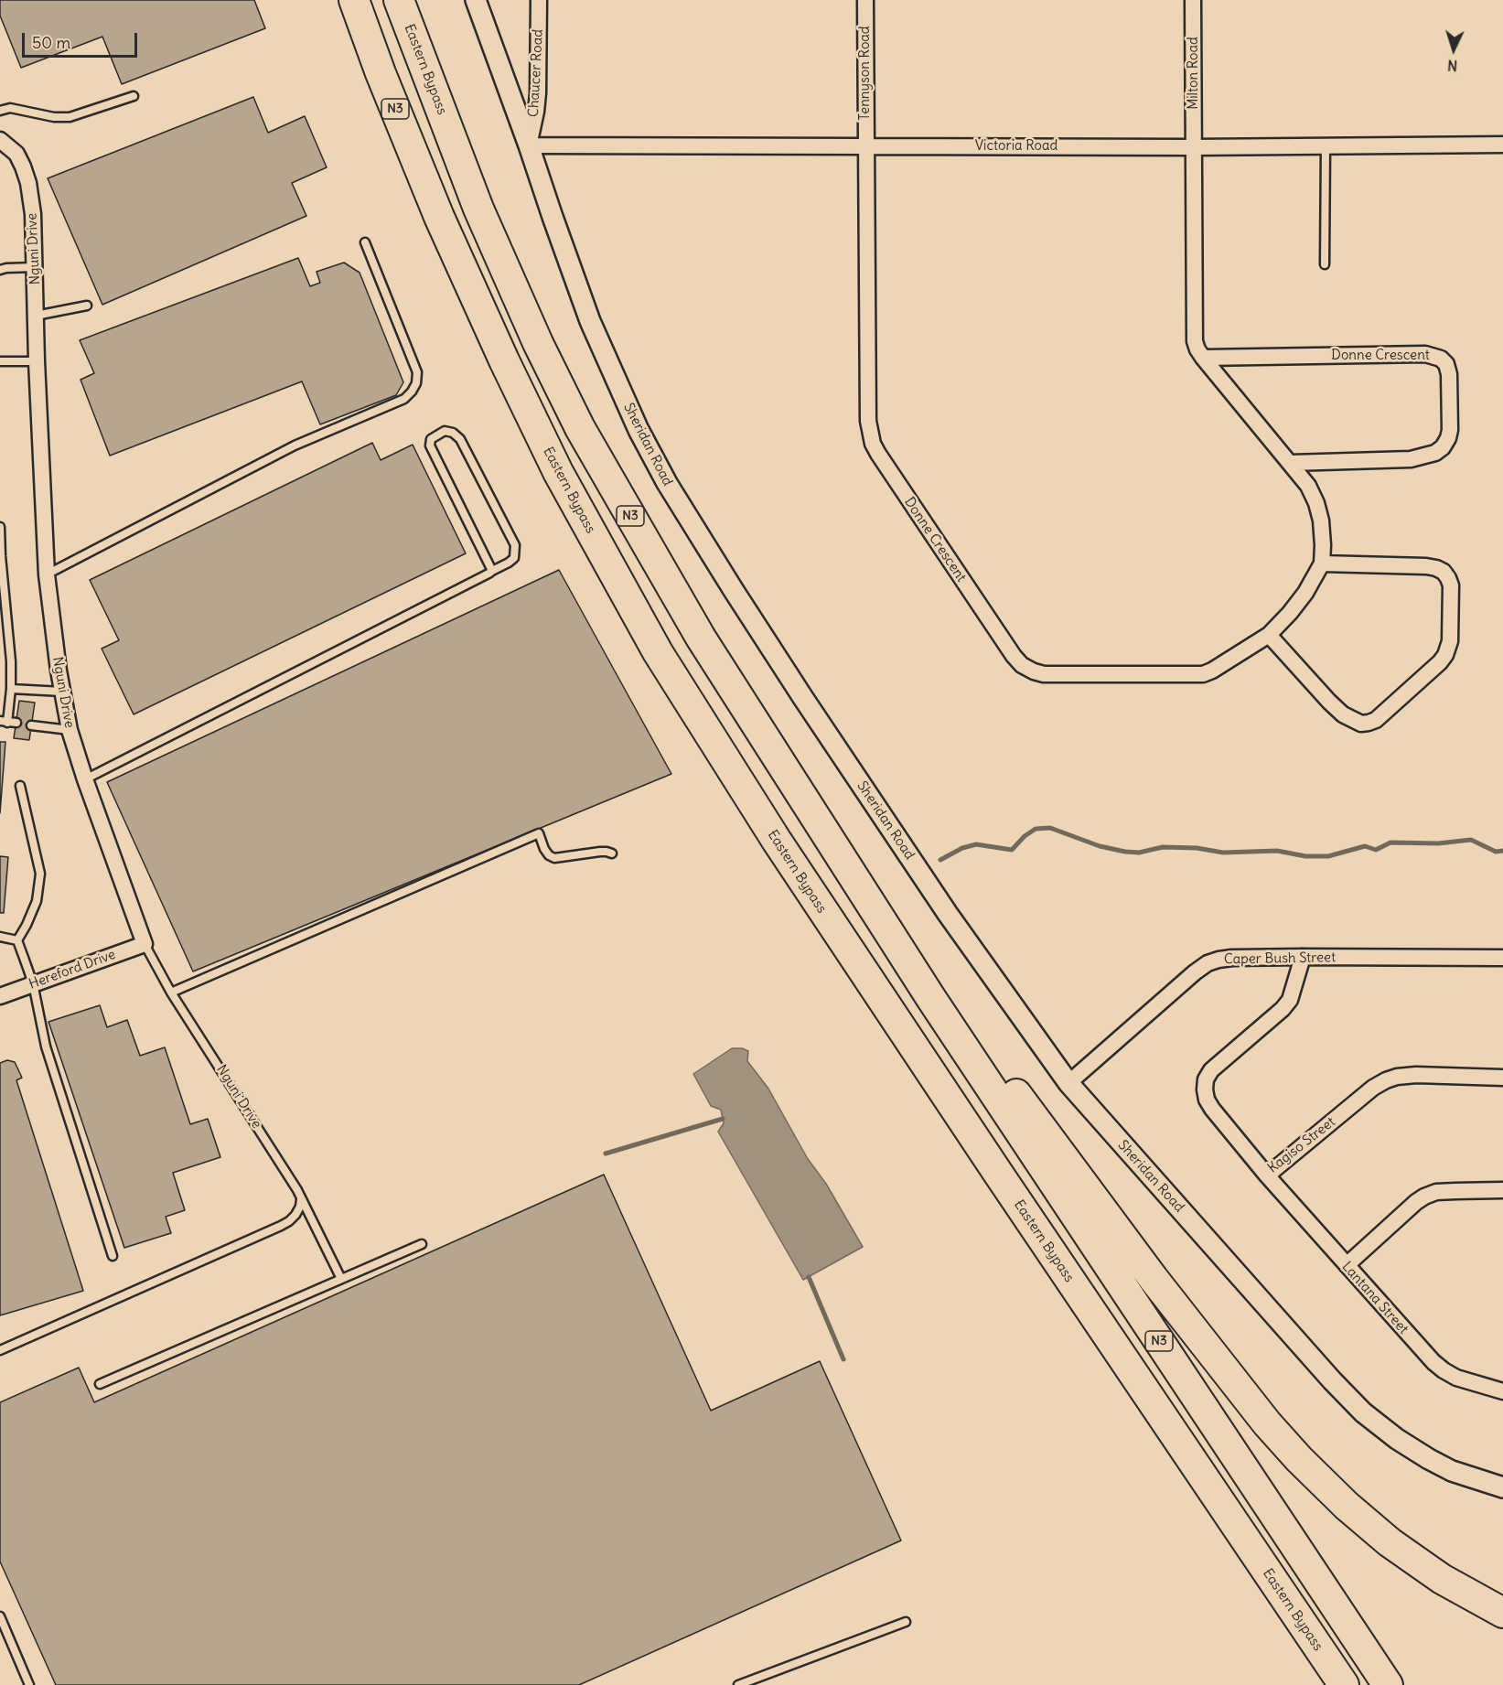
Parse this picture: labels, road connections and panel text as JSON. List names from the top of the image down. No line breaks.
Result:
{"streets":{"highway":["Eastern Bypass","N3"],"street":["Chaucer Road","Tennyson Road","Milton Road","Victoria Road","Nguni Drive","Donne Crescent","Sheridan Road","Caper Bush Street","Hereford Drive","Kagiso Street","Lantana Street"]},"crossings":[["Chaucer Road","Victoria Road"],["Chaucer Road","Sheridan Road"],["Tennyson Road","Victoria Road"],["Tennyson Road","Donne Crescent"],["Milton Road","Victoria Road"],["Milton Road","Donne Crescent"],["Victoria Road","Donne Crescent"],["Victoria Road","Sheridan Road"],["Nguni Drive","Hereford Drive"],["Sheridan Road","Caper Bush Street"],["Caper Bush Street","Kagiso Street"],["Kagiso Street","Lantana Street"]],"scale_bar":"50 m","north":"bottom"}
